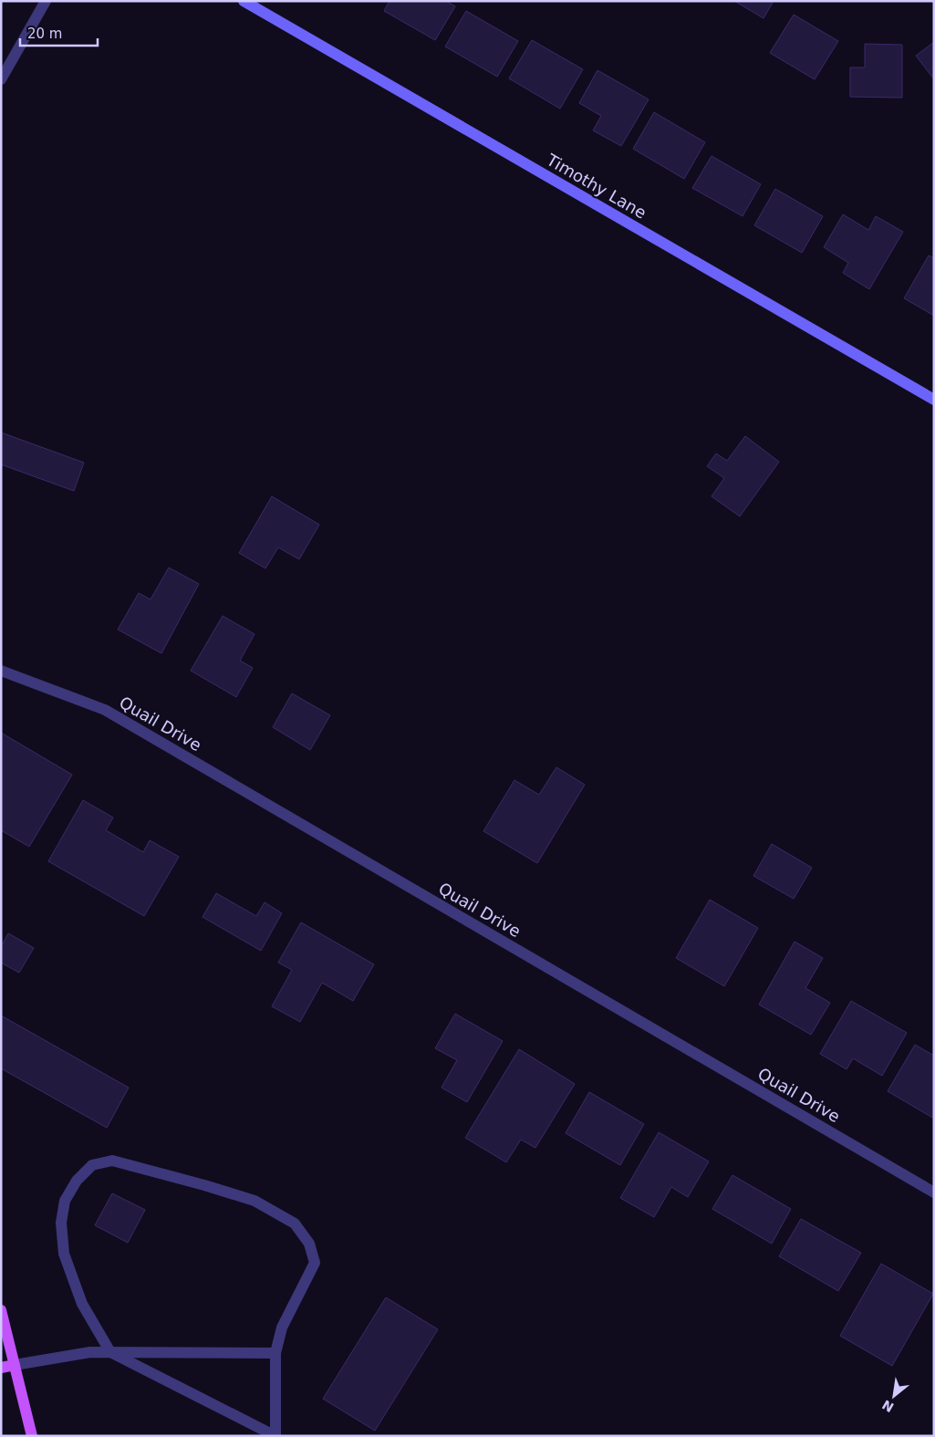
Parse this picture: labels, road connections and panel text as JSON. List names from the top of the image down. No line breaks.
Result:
{"streets":{"street":["Timothy Lane","Quail Drive"]},"scale_bar":"20 m","north":"bottom left"}
